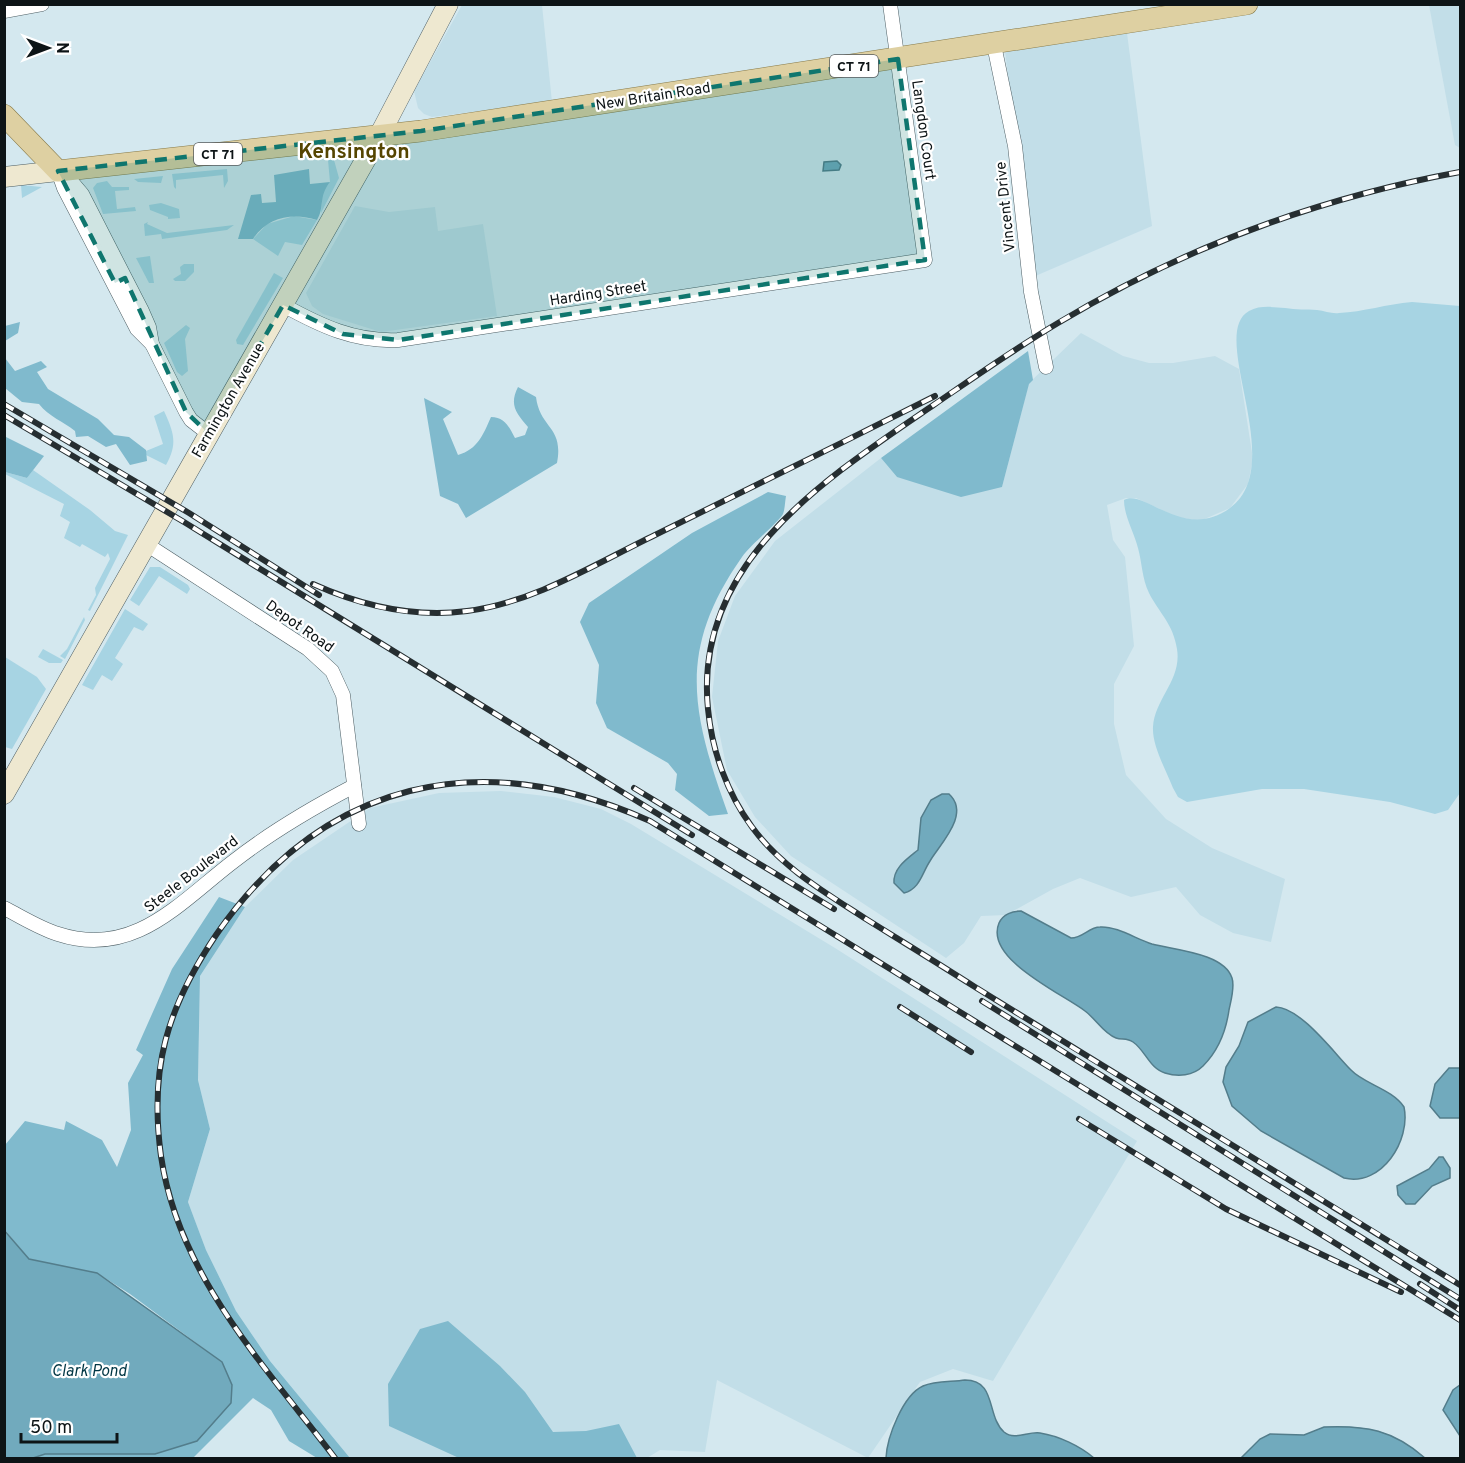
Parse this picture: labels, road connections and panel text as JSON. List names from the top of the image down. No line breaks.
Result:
{"streets":{"main road":["CT 71","New Britain Road","Farmington Avenue"],"street":["Langdon Court","Vincent Drive","Harding Street","Depot Road","Steele Boulevard"]},"crossings":[["New Britain Road","Langdon Court"],["New Britain Road","Vincent Drive"],["New Britain Road","Farmington Avenue"],["Langdon Court","Harding Street"],["Harding Street","Farmington Avenue"],["Farmington Avenue","Depot Road"],["Depot Road","Steele Boulevard"]],"districts":["Kensington"],"water":["Clark Pond"],"scale_bar":"50 m","north":"right"}
